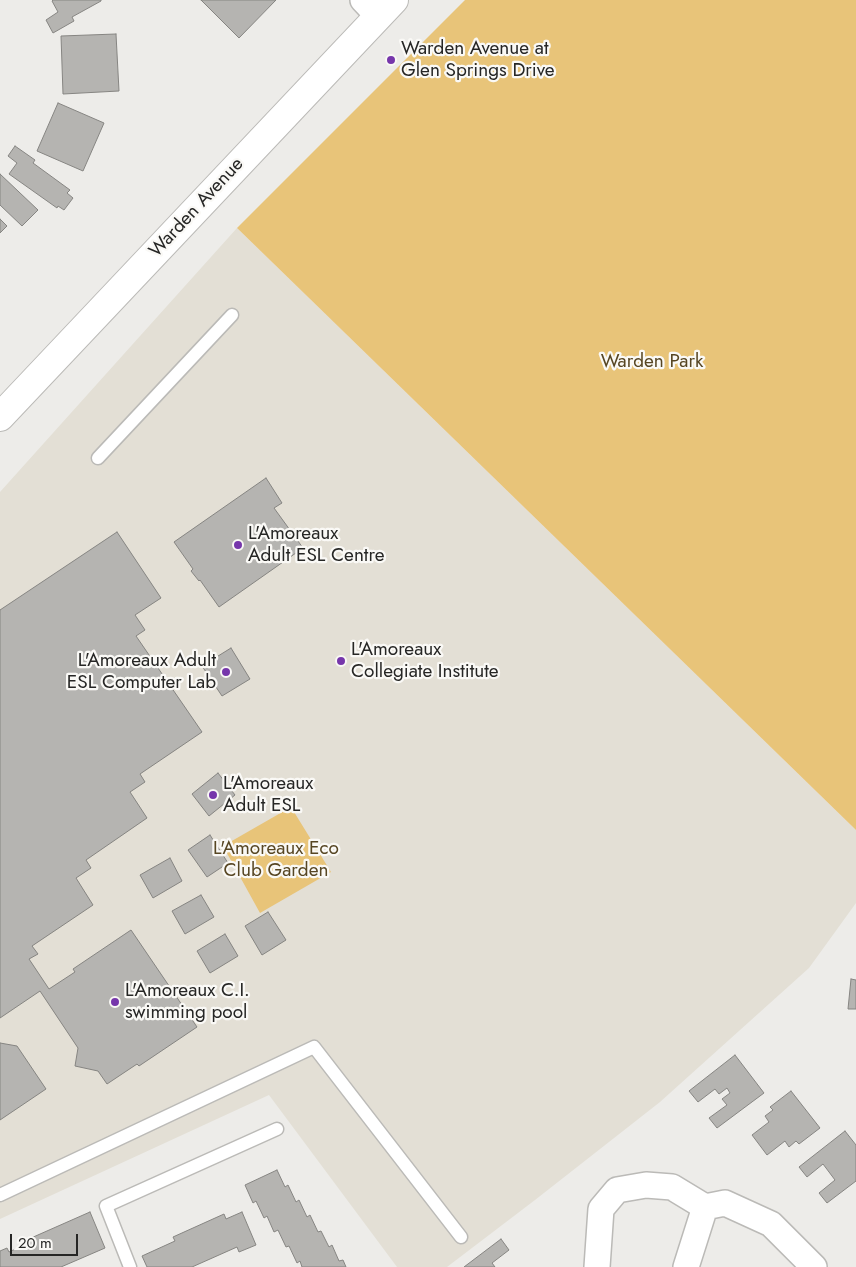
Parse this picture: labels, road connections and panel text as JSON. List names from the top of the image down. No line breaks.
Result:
{"streets":{"main road":["Warden Avenue"]},"parks":["Warden Park","L'Amoreaux Eco Club Garden"],"places":["Warden Avenue at Glen Springs Drive","L'Amoreaux Adult ESL Centre","L'Amoreaux Collegiate Institute","L'Amoreaux Adult ESL Computer Lab","L'Amoreaux Adult ESL","L'Amoreaux C.I. swimming pool"],"scale_bar":"20 m"}
